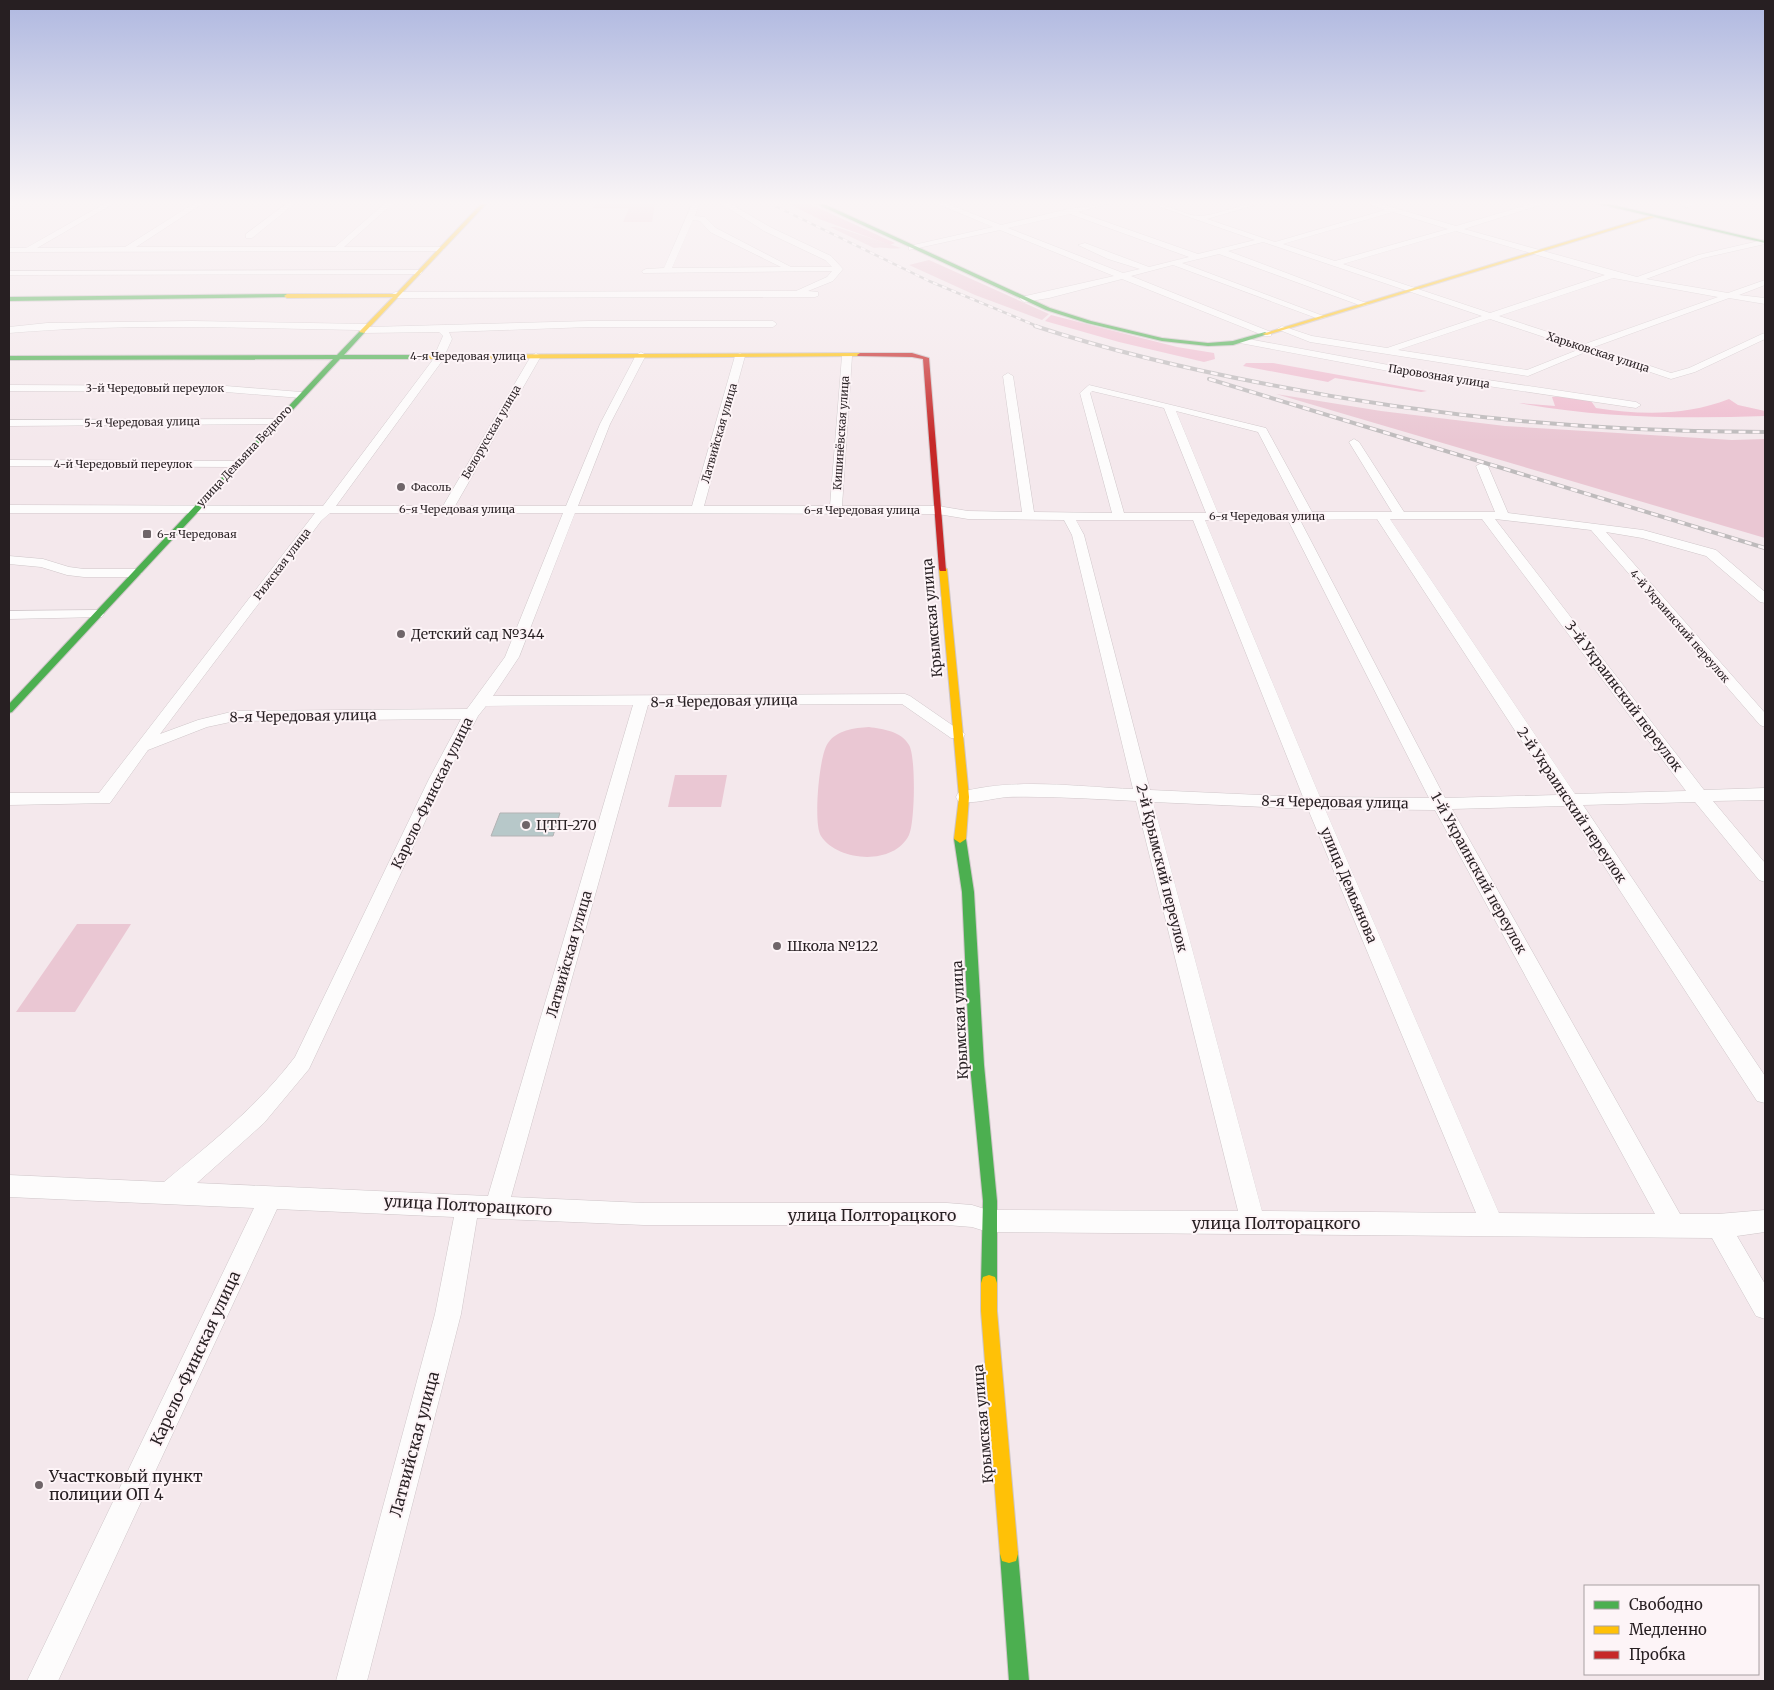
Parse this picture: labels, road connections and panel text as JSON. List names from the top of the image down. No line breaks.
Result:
{"streets":{"main road":["4-я Чередовая улица","улица Демьяна Бедного","Крымская улица"],"street":["Харьковская улица","Паровозная улица","3-й Чередовый переулок","5-я Чередовая улица","Белорусская улица","Латвийская улица","Кишинёвская улица","4-й Чередовый переулок","6-я Чередовая улица","Рижская улица","4-й Украинский переулок","3-й Украинский переулок","8-я Чередовая улица","Карело-Финская улица","2-й Украинский переулок","2-й Крымский переулок","1-й Украинский переулок","улица Демьянова","улица Полторацкого"]},"crossings":[["4-я Чередовая улица","Белорусская улица"],["4-я Чередовая улица","Латвийская улица"],["4-я Чередовая улица","Кишинёвская улица"],["4-я Чередовая улица","улица Демьяна Бедного"],["4-я Чередовая улица","Рижская улица"],["4-я Чередовая улица","Крымская улица"],["4-я Чередовая улица","Карело-Финская улица"],["3-й Чередовый переулок","улица Демьяна Бедного"],["5-я Чередовая улица","улица Демьяна Бедного"],["Белорусская улица","6-я Чередовая улица"],["Латвийская улица","6-я Чередовая улица"],["Латвийская улица","8-я Чередовая улица"],["Латвийская улица","улица Полторацкого"],["Кишинёвская улица","6-я Чередовая улица"],["улица Демьяна Бедного","4-й Чередовый переулок"],["улица Демьяна Бедного","6-я Чередовая улица"],["6-я Чередовая улица","Рижская улица"],["6-я Чередовая улица","Крымская улица"],["6-я Чередовая улица","4-й Украинский переулок"],["6-я Чередовая улица","3-й Украинский переулок"],["6-я Чередовая улица","Карело-Финская улица"],["6-я Чередовая улица","2-й Украинский переулок"],["6-я Чередовая улица","2-й Крымский переулок"],["6-я Чередовая улица","1-й Украинский переулок"],["6-я Чередовая улица","улица Демьянова"],["Рижская улица","8-я Чередовая улица"],["Крымская улица","8-я Чередовая улица"],["Крымская улица","улица Полторацкого"],["3-й Украинский переулок","8-я Чередовая улица"],["8-я Чередовая улица","Карело-Финская улица"],["8-я Чередовая улица","2-й Украинский переулок"],["8-я Чередовая улица","2-й Крымский переулок"],["8-я Чередовая улица","1-й Украинский переулок"],["8-я Чередовая улица","улица Демьянова"],["Карело-Финская улица","улица Полторацкого"],["2-й Крымский переулок","улица Полторацкого"],["1-й Украинский переулок","улица Демьянова"],["1-й Украинский переулок","улица Полторацкого"],["улица Демьянова","улица Полторацкого"]],"places":{"other":["Фасоль","Детский сад №344","ЦТП-270","Школа №122","Участковый пункт полиции ОП 4"],"transit":["6-я Чередовая"]},"legend":["Свободно","Медленно","Пробка"]}
